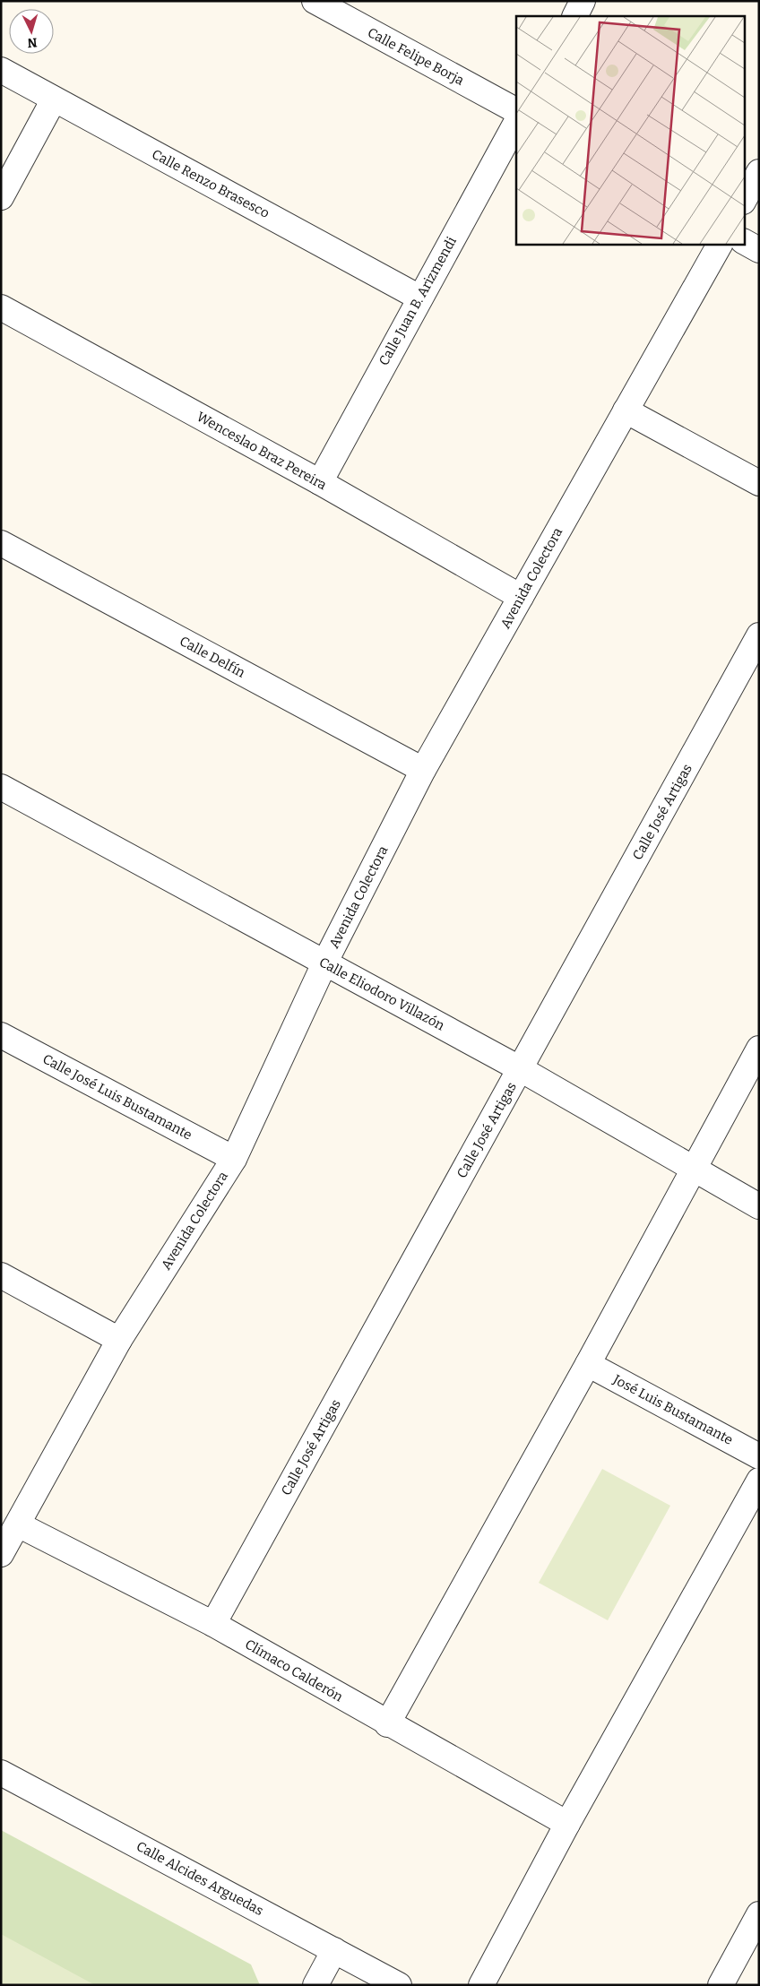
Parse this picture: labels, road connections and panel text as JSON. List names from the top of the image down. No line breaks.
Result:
{"streets":{"street":["Calle Felipe Borja","Calle Renzo Brasesco","Calle Juan B. Arizmendi","Wenceslao Braz Pereira","Avenida Colectora","Calle Delfín","Calle José Artigas","Calle Eliodoro Villazón","Calle José Luis Bustamante","José Luis Bustamante","Clímaco Calderón","Calle Alcides Arguedas"]},"crossings":[["Calle Renzo Brasesco","Calle Juan B. Arizmendi"],["Calle Juan B. Arizmendi","Wenceslao Braz Pereira"],["Wenceslao Braz Pereira","Avenida Colectora"],["Avenida Colectora","Calle Delfín"],["Avenida Colectora","Calle Eliodoro Villazón"],["Avenida Colectora","Calle José Luis Bustamante"],["Avenida Colectora","Clímaco Calderón"],["Calle José Artigas","Calle Eliodoro Villazón"],["Calle José Artigas","Clímaco Calderón"]],"north":"bottom"}
